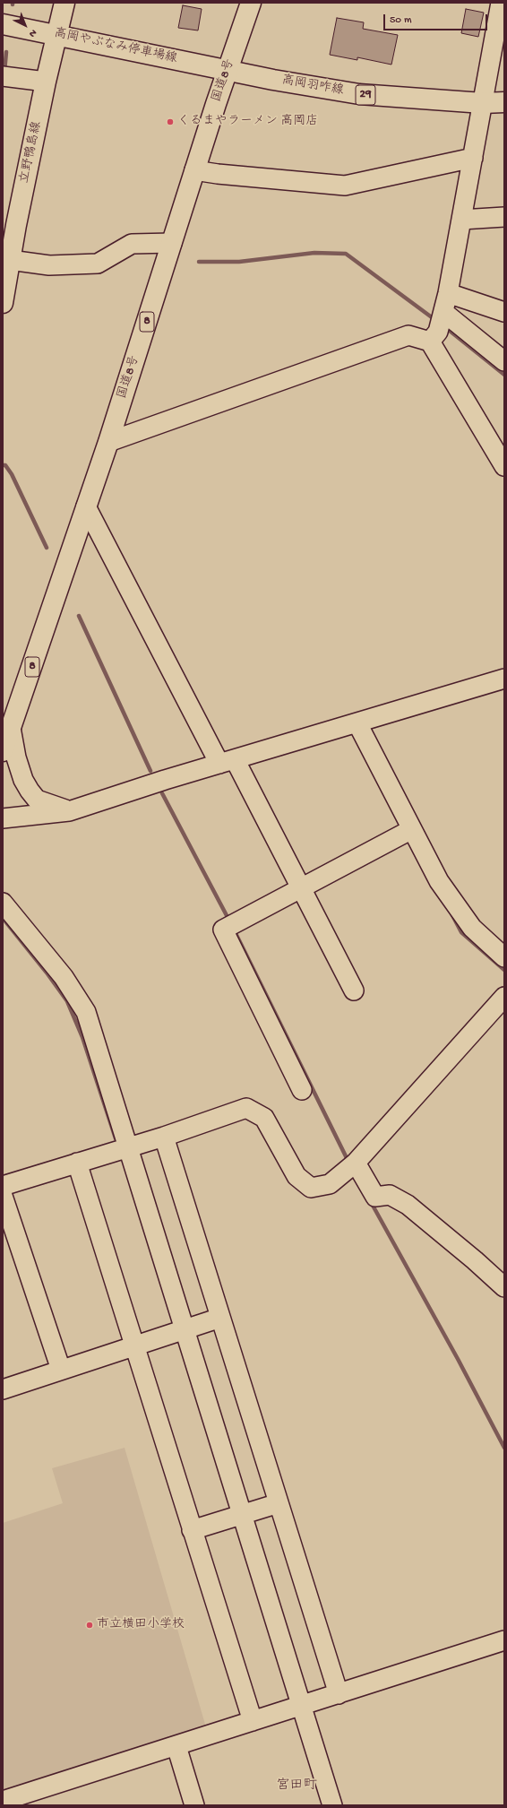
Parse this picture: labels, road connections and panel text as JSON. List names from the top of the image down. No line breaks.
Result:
{"streets":{"main road":["高岡やぶなみ停車場線","国道8号","高岡羽咋線","29","立野鴨島線","8"]},"crossings":[["高岡やぶなみ停車場線","国道8号"],["高岡やぶなみ停車場線","高岡羽咋線"],["高岡やぶなみ停車場線","立野鴨島線"],["国道8号","高岡羽咋線"]],"districts":["宮田町"],"places":["くるまやラーメン 高岡店","市立横田小学校"],"scale_bar":"50 m","north":"bottom right"}
